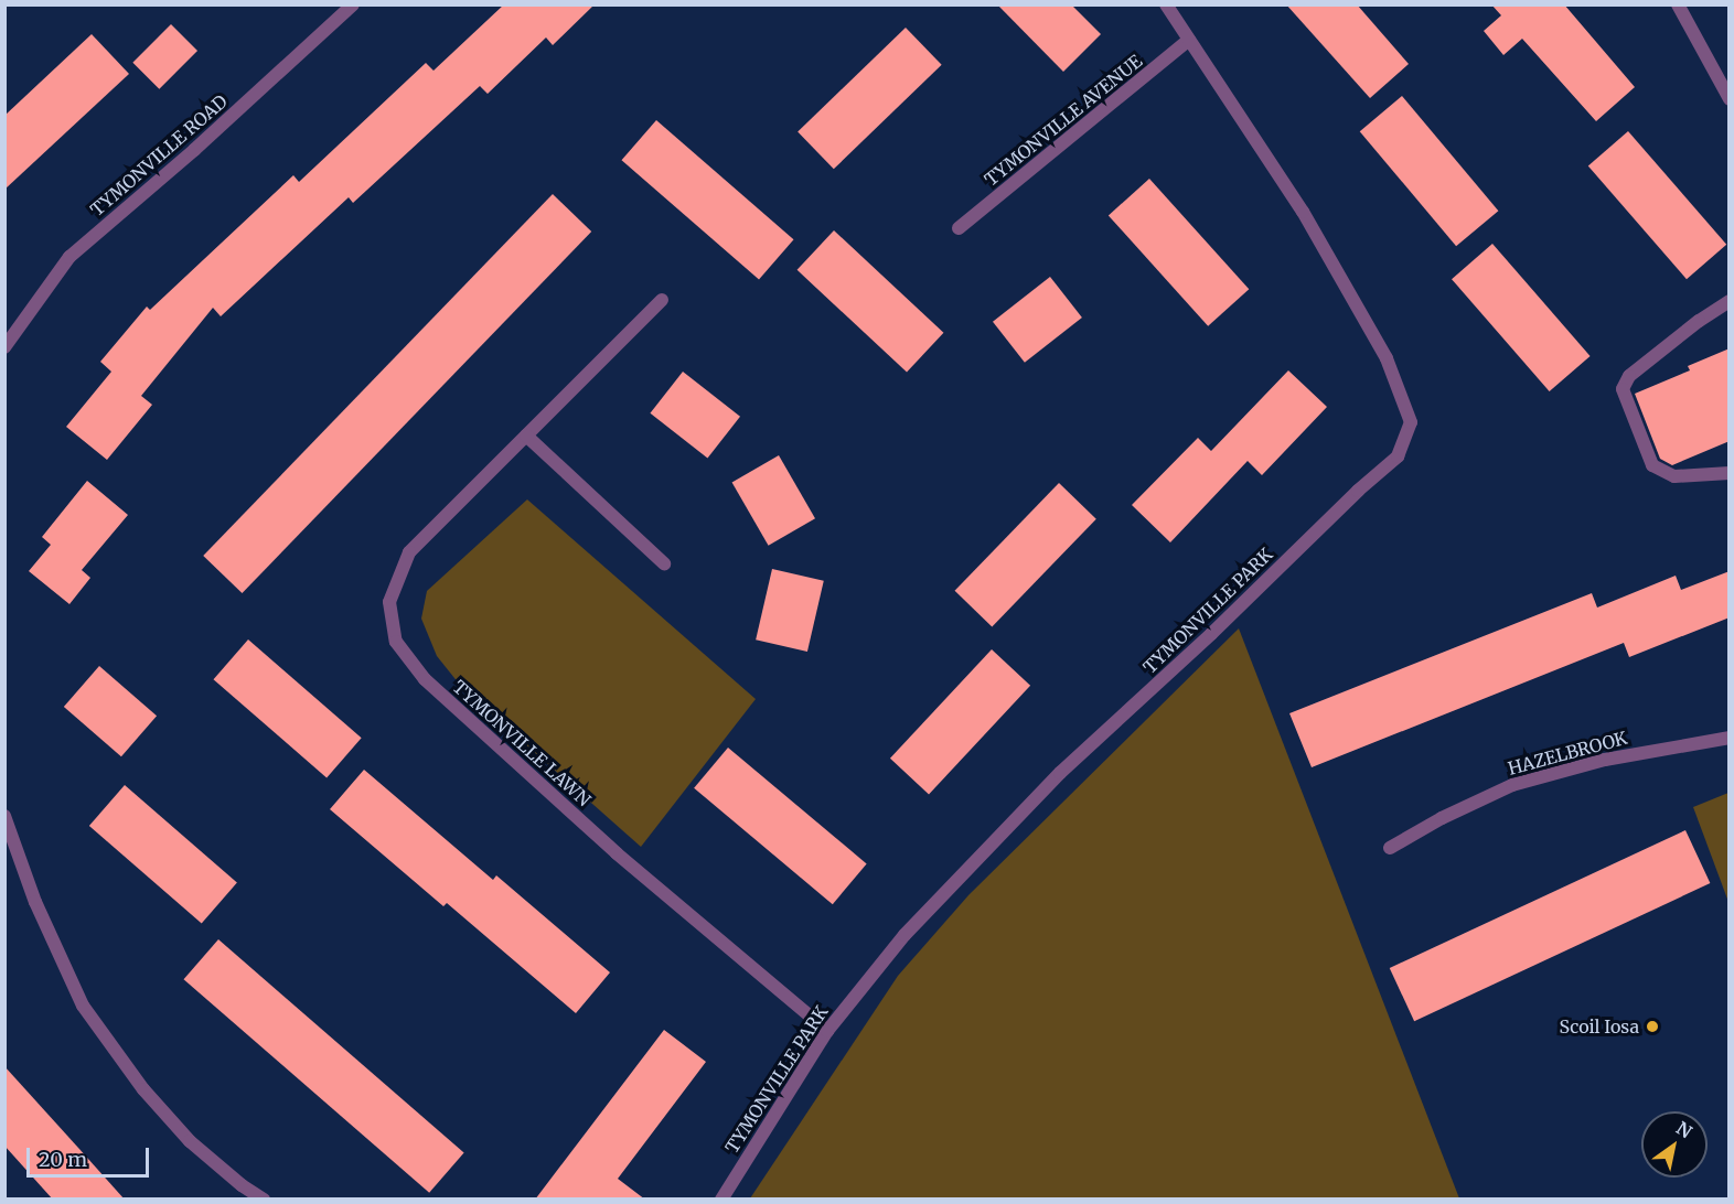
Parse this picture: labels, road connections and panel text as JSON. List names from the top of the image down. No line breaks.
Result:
{"streets":{"street":["TYMONVILLE AVENUE","TYMONVILLE ROAD","TYMONVILLE PARK","TYMONVILLE LAWN","HAZELBROOK"]},"crossings":[["TYMONVILLE AVENUE","TYMONVILLE PARK"],["TYMONVILLE PARK","TYMONVILLE LAWN"]],"places":["Scoil Iosa"],"scale_bar":"20 m","north":"top right"}
